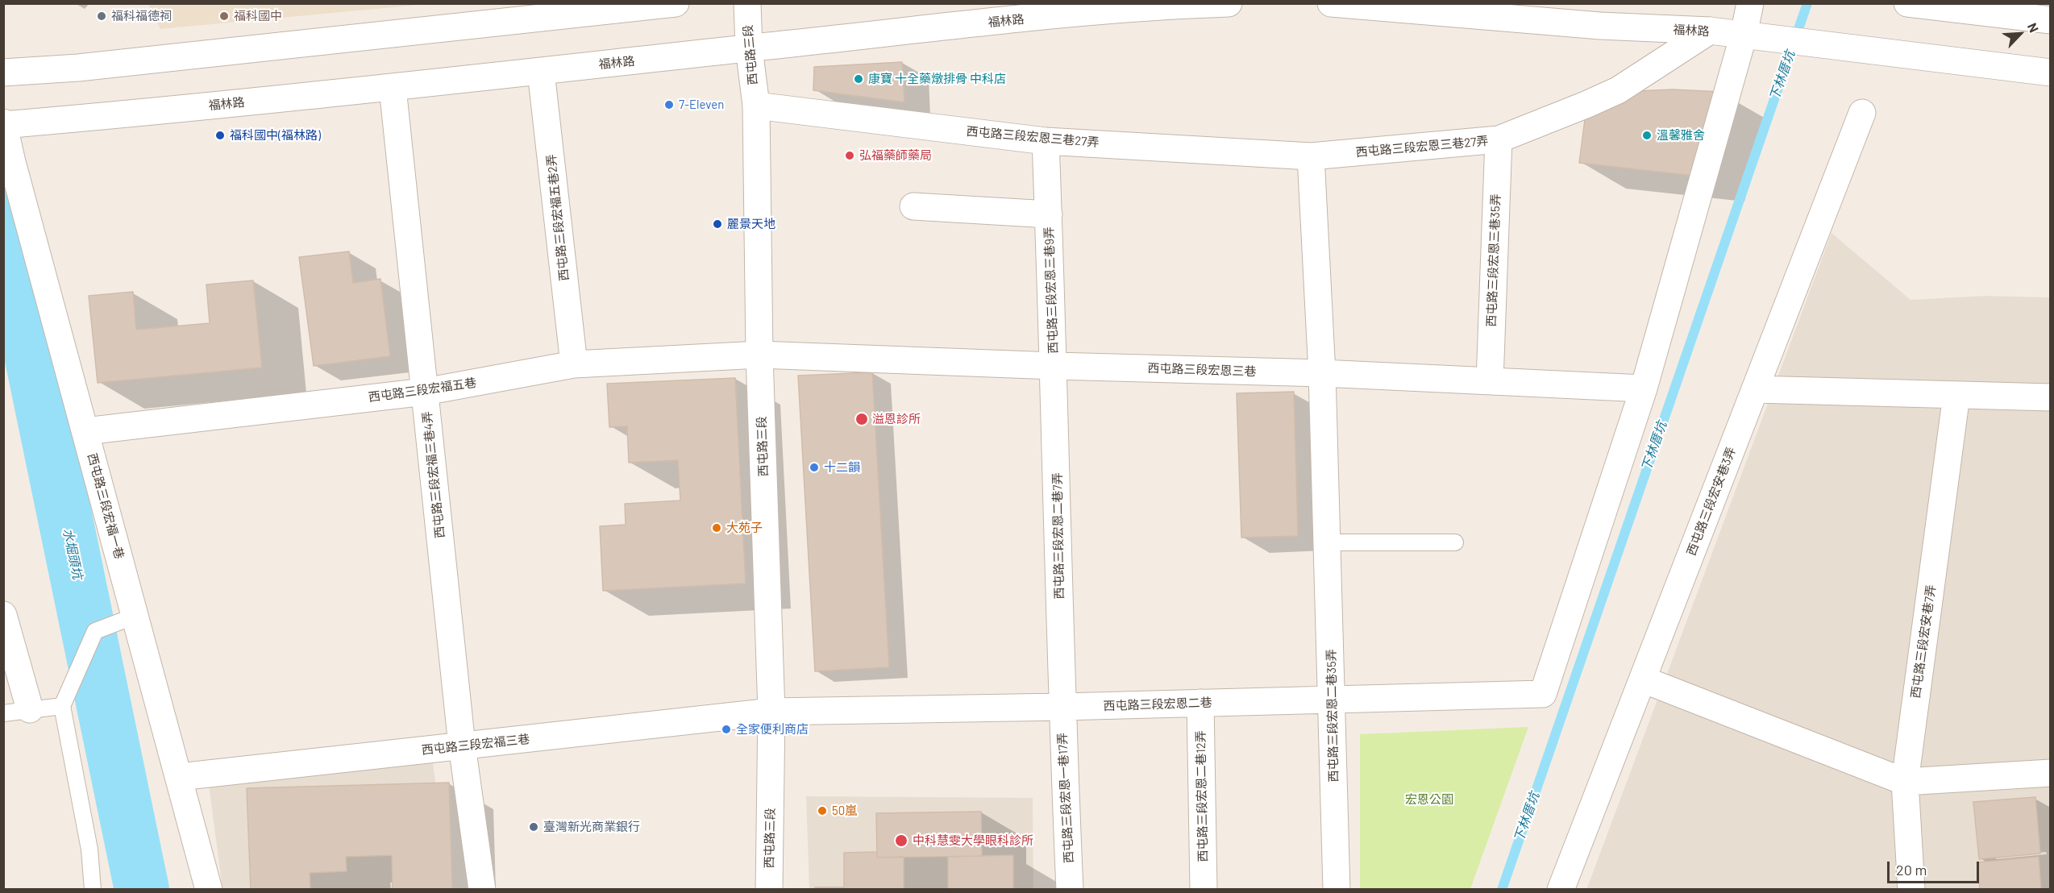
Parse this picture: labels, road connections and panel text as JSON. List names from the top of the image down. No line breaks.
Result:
{"streets":{"street":["福林路","西屯路三段","西屯路三段宏恩三巷27弄","西屯路三段宏福五巷2弄","西屯路三段宏恩三巷35弄","西屯路三段宏恩三巷9弄","西屯路三段宏恩三巷","西屯路三段宏福五巷","西屯路三段宏福三巷4弄","西屯路三段宏安巷3弄","西屯路三段宏福一巷","西屯路三段宏恩二巷7弄","西屯路三段宏安巷7弄","西屯路三段宏恩二巷","西屯路三段宏恩二巷35弄","西屯路三段宏福三巷","西屯路三段宏恩二巷12弄","西屯路三段宏恩一巷17弄"]},"crossings":[["福林路","西屯路三段"],["福林路","西屯路三段宏恩三巷27弄"],["福林路","西屯路三段宏福五巷2弄"],["福林路","西屯路三段宏福三巷4弄"],["福林路","西屯路三段宏福一巷"],["西屯路三段","西屯路三段宏恩三巷27弄"],["西屯路三段","西屯路三段宏恩三巷"],["西屯路三段","西屯路三段宏福五巷"],["西屯路三段","西屯路三段宏恩二巷"],["西屯路三段","西屯路三段宏福三巷"],["西屯路三段宏恩三巷27弄","西屯路三段宏恩三巷35弄"],["西屯路三段宏恩三巷27弄","西屯路三段宏恩三巷9弄"],["西屯路三段宏福五巷2弄","西屯路三段宏福五巷"],["西屯路三段宏恩三巷35弄","西屯路三段宏恩三巷"],["西屯路三段宏恩三巷9弄","西屯路三段宏恩三巷"],["西屯路三段宏恩三巷9弄","西屯路三段宏恩二巷7弄"],["西屯路三段宏恩三巷","西屯路三段宏福五巷"],["西屯路三段宏恩三巷","西屯路三段宏恩二巷7弄"],["西屯路三段宏恩三巷","西屯路三段宏恩二巷"],["西屯路三段宏恩三巷","西屯路三段宏恩二巷35弄"],["西屯路三段宏福五巷","西屯路三段宏福三巷4弄"],["西屯路三段宏福五巷","西屯路三段宏福一巷"],["西屯路三段宏福三巷4弄","西屯路三段宏福三巷"],["西屯路三段宏福一巷","西屯路三段宏福三巷"],["西屯路三段宏恩二巷7弄","西屯路三段宏恩二巷"],["西屯路三段宏恩二巷7弄","西屯路三段宏恩一巷17弄"],["西屯路三段宏恩二巷","西屯路三段宏恩二巷35弄"],["西屯路三段宏恩二巷","西屯路三段宏福三巷"],["西屯路三段宏恩二巷","西屯路三段宏恩二巷12弄"],["西屯路三段宏恩二巷","西屯路三段宏恩一巷17弄"]],"water":["下林厝坑","水堀頭坑"],"parks":["宏恩公園"],"places":["福科福德祠","福科國中","康寶 十全藥燉排骨 中科店","7-Eleven","福科國中(福林路)","溫馨雅舍","弘福藥師藥局","麗景天地","溢恩診所","十二韻","大苑子","全家便利商店","50嵐","臺灣新光商業銀行","中科慧雯大學眼科診所"],"scale_bar":"20 m","north":"top right"}
